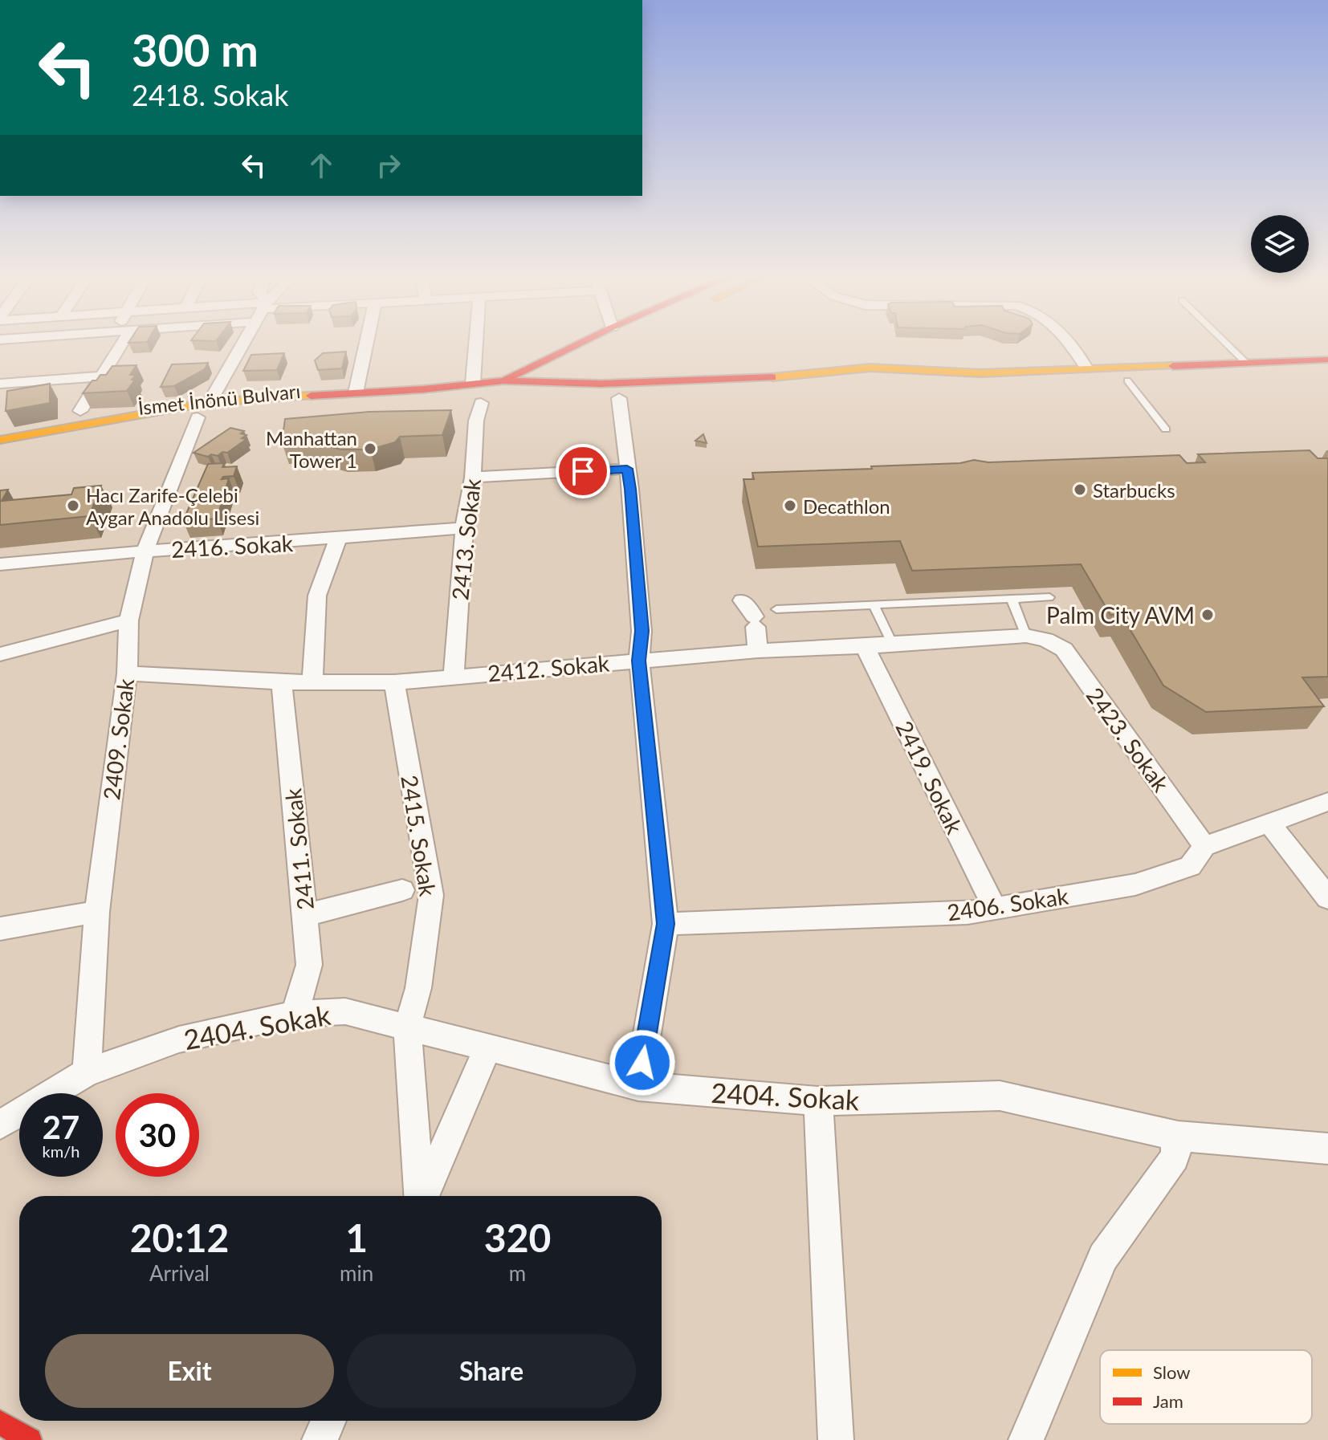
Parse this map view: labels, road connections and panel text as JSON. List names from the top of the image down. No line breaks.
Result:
{"streets":{"main road":["İsmet İnönü Bulvarı"],"street":["2413. Sokak","2416. Sokak","2412. Sokak","2409. Sokak","2423. Sokak","2419. Sokak","2415. Sokak","2411. Sokak","2406. Sokak","2404. Sokak"]},"crossings":[["İsmet İnönü Bulvarı","2409. Sokak"],["2413. Sokak","2416. Sokak"],["2413. Sokak","2412. Sokak"],["2416. Sokak","2409. Sokak"],["2412. Sokak","2409. Sokak"],["2412. Sokak","2423. Sokak"],["2412. Sokak","2419. Sokak"],["2412. Sokak","2415. Sokak"],["2412. Sokak","2411. Sokak"],["2409. Sokak","2404. Sokak"],["2423. Sokak","2406. Sokak"],["2419. Sokak","2406. Sokak"],["2415. Sokak","2404. Sokak"],["2411. Sokak","2404. Sokak"]],"places":["Manhattan Tower 1","Starbucks","Hacı Zarife-Çelebi Aygar Anadolu Lisesi","Decathlon","Palm City AVM"],"legend":["Slow","Jam"],"page":{"turn":["300 m","2418. Sokak"],"speed":"27 km/h","limit":"30","eta":["20:12","Arrival","1","min","320","m"],"buttons":["Exit","Share"]}}
